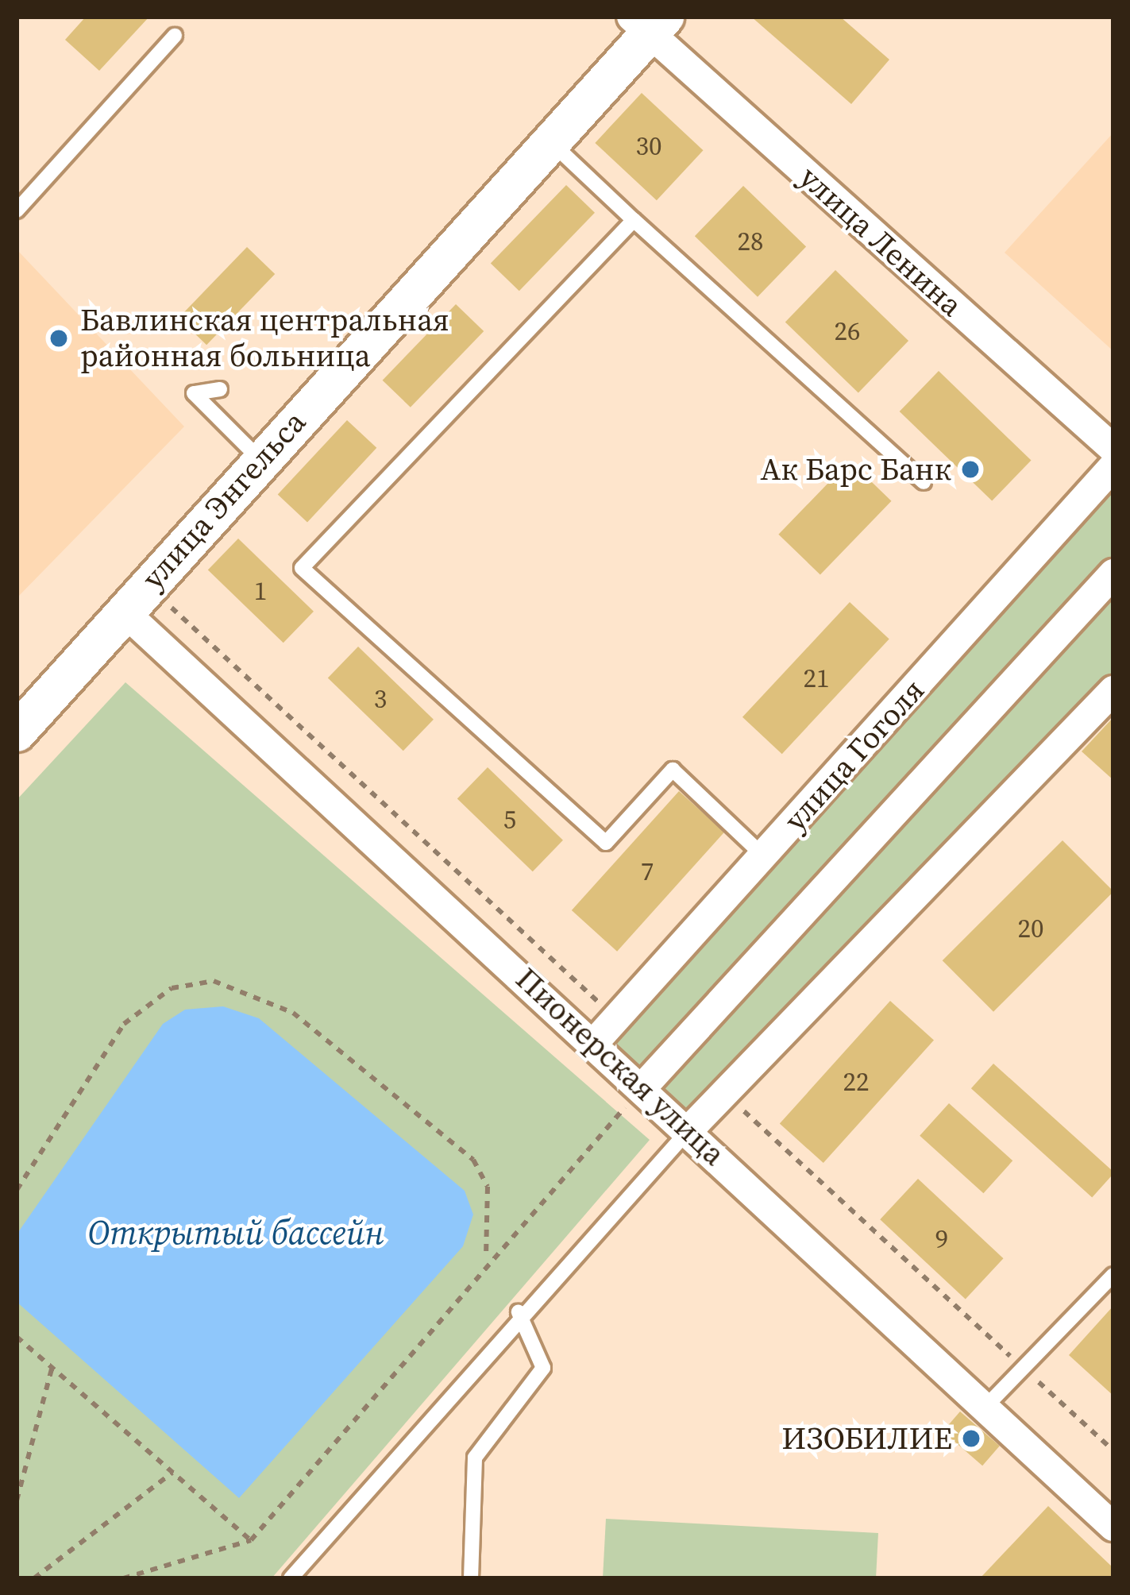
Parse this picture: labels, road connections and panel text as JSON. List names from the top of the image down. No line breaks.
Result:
{"streets":{"street":["улица Ленина","улица Энгельса","улица Гоголя","Пионерская улица"]},"crossings":[["улица Ленина","улица Энгельса"],["улица Энгельса","Пионерская улица"],["улица Гоголя","Пионерская улица"]],"water":["Открытый бассейн"],"places":["Бавлинская центральная районная больница","Ак Барс Банк","ИЗОБИЛИЕ"],"house_numbers":["30","28","26","1","21","3","5","7","20","22","9"]}
